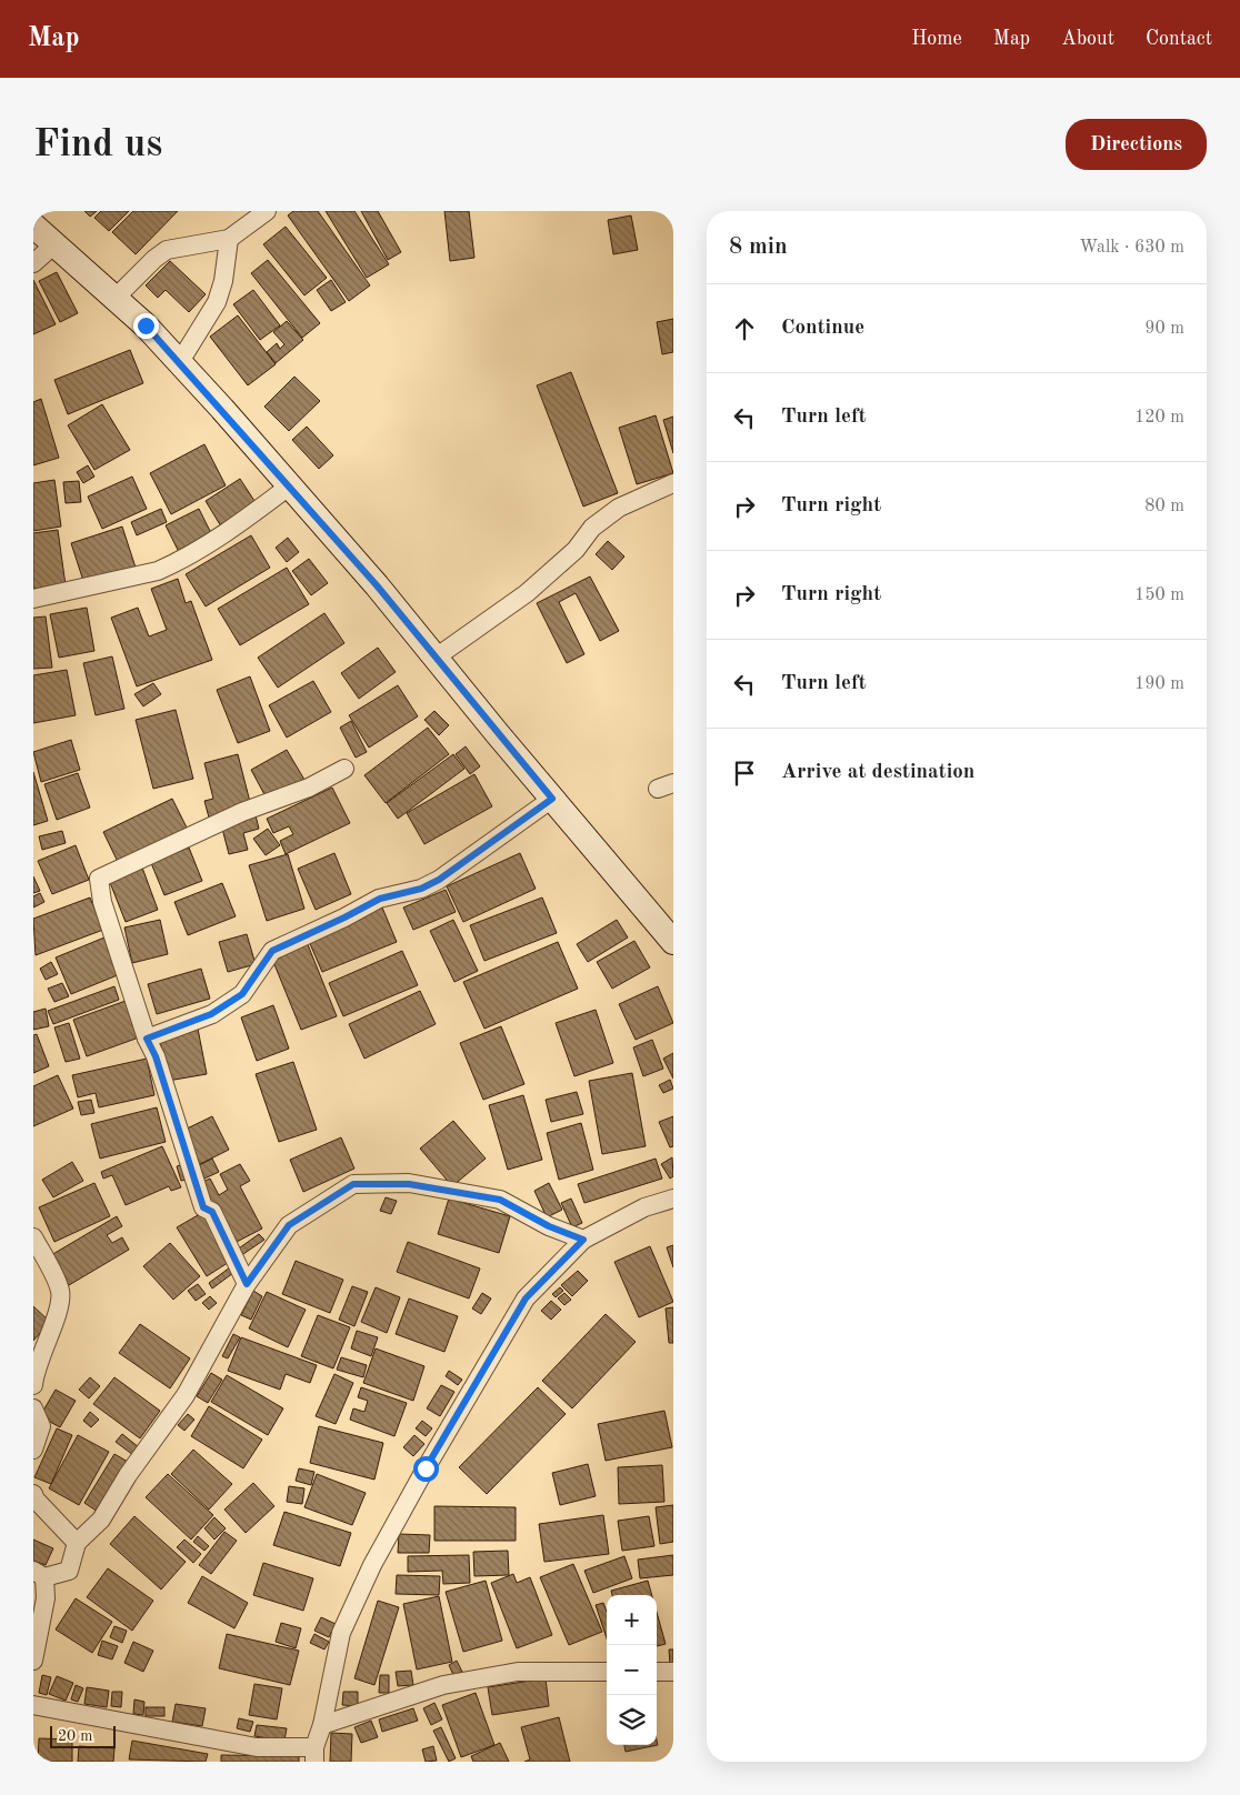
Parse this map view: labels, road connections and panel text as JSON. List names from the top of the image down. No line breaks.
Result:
{"scale_bar":"20 m","page":{"header":"Map","nav":["Home","Map","About","Contact"],"buttons":"Directions","title":"Find us","heading":["8 min","Walk · 630 m"],"list":[["Continue","90 m"],["Turn left","120 m"],["Turn right","80 m"],["Turn right","150 m"],["Turn left","190 m"],"Arrive at destination"],"map_buttons":["+","−"],"scale":"20 m"}}
